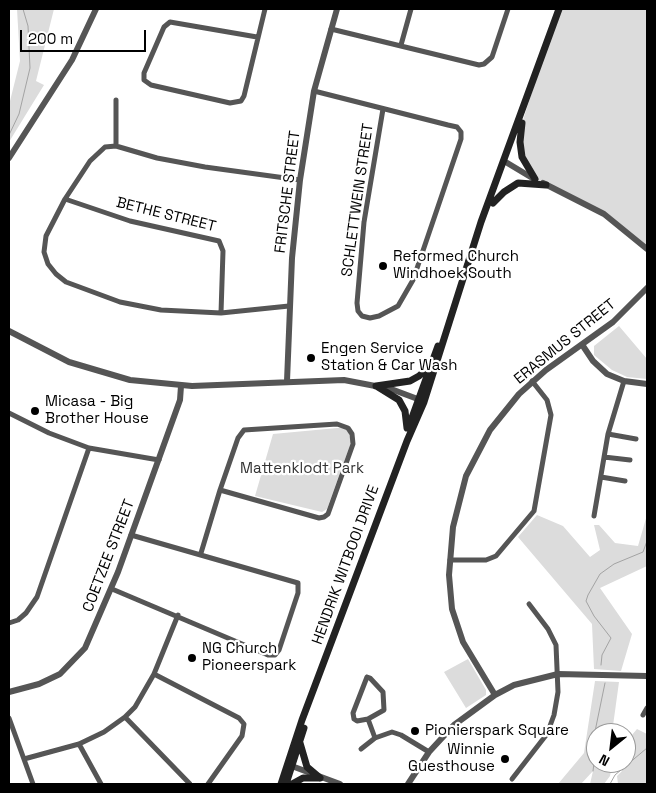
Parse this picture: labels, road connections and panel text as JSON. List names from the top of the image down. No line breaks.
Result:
{"streets":{"main road":["HENDRIK WITBOOI DRIVE"],"street":["FRITSCHE STREET","SCHLETTWEIN STREET","BETHE STREET","ERASMUS STREET","COETZEE STREET"]},"crossings":[["FRITSCHE STREET","SCHLETTWEIN STREET"]],"parks":["Mattenklodt Park"],"places":["Reformed Church Windhoek South","Engen Service Station & Car Wash","Micasa - Big Brother House","NG Church Pioneerspark","Pionierspark Square","Winnie Guesthouse"],"scale_bar":"200 m","north":"bottom left"}
